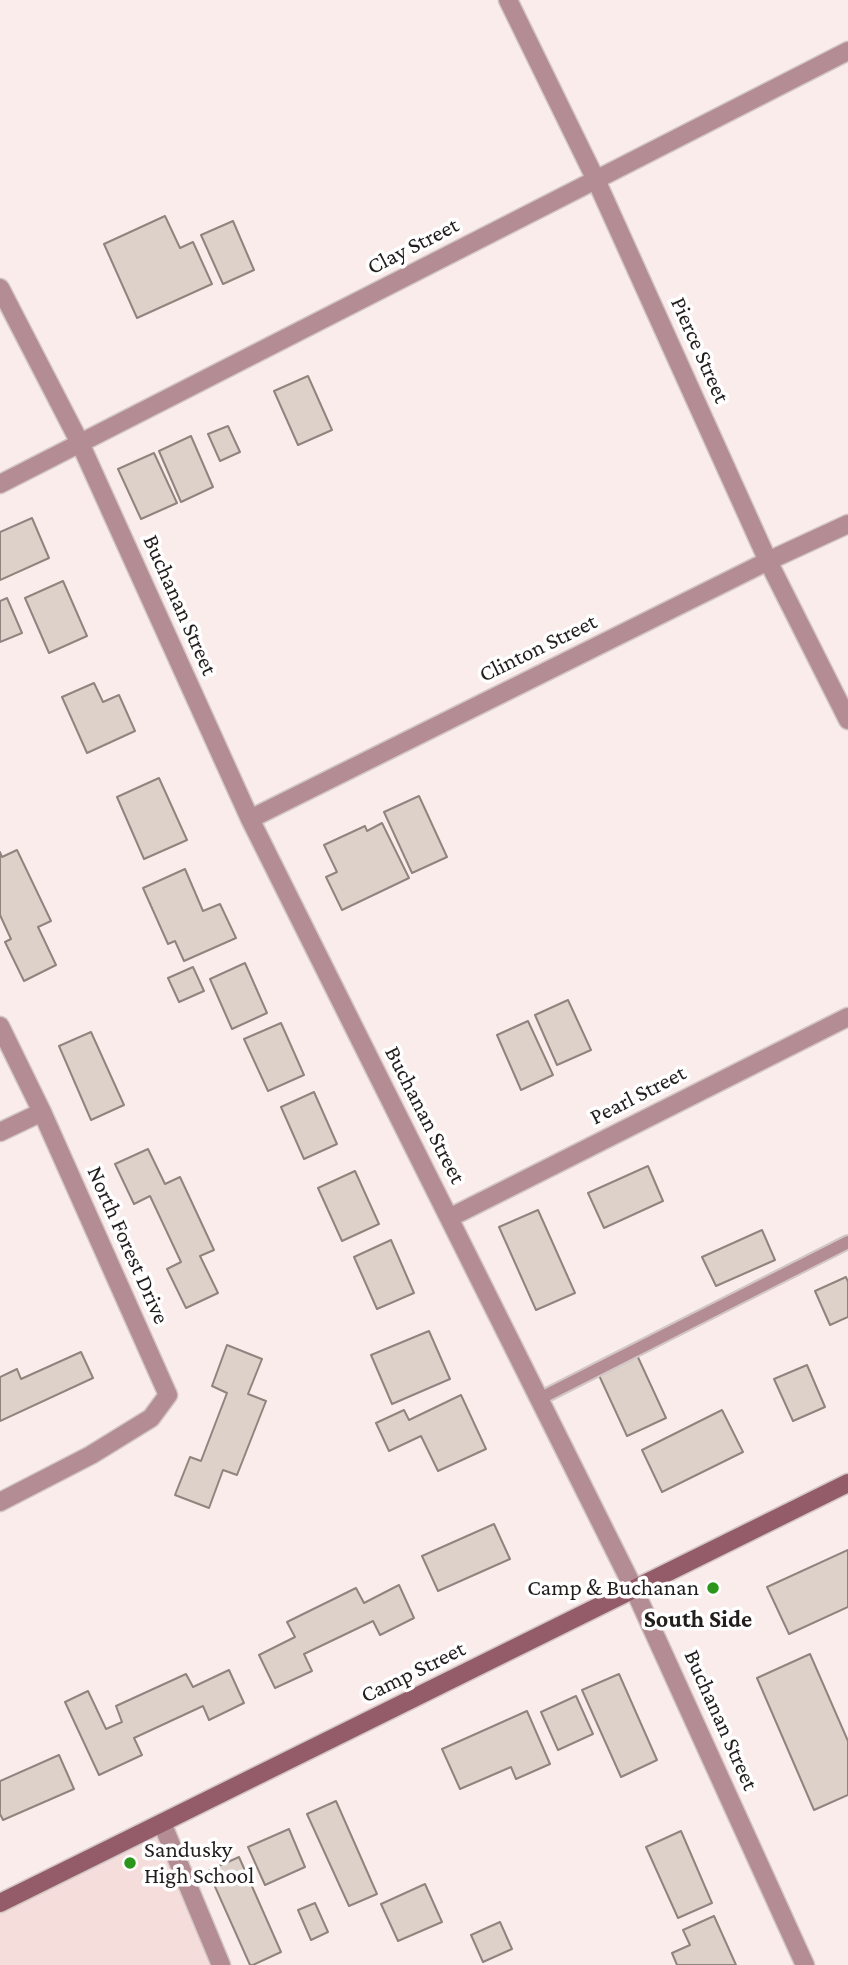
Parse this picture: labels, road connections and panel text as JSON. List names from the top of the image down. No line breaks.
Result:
{"streets":{"street":["Clay Street","Pierce Street","Buchanan Street","Clinton Street","Pearl Street","North Forest Drive","Camp Street"]},"crossings":[["Clay Street","Pierce Street"],["Clay Street","Buchanan Street"],["Pierce Street","Clinton Street"],["Buchanan Street","Clinton Street"],["Buchanan Street","Pearl Street"],["Buchanan Street","Camp Street"]],"districts":["South Side"],"places":["Camp & Buchanan","Sandusky High School"]}
